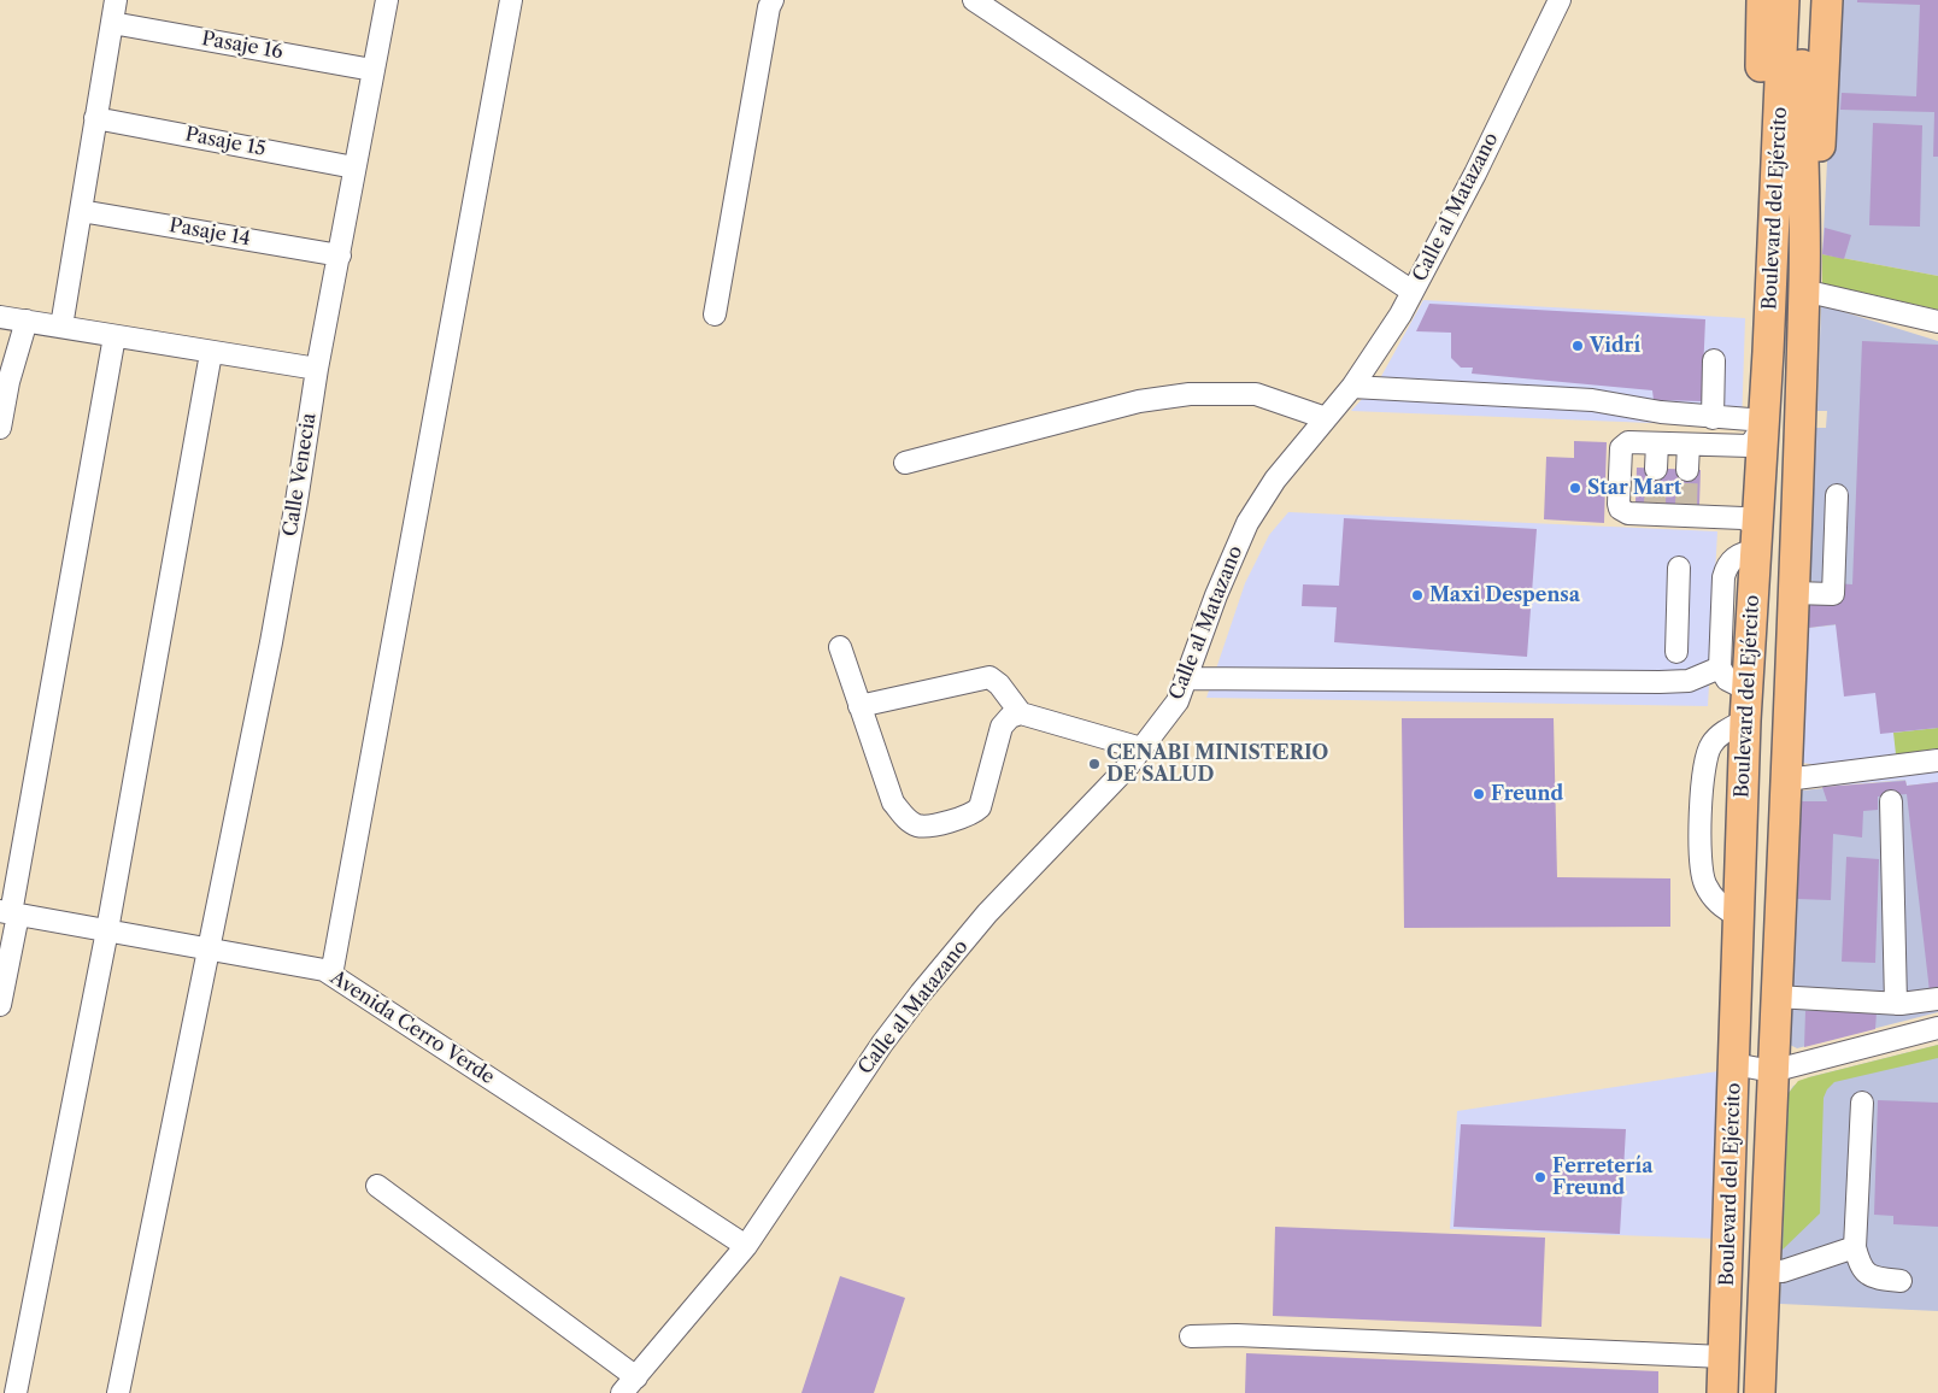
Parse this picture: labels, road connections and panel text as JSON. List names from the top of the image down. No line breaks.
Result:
{"streets":{"highway":["Boulevard del Ejército"],"street":["Pasaje 16","Pasaje 15","Calle al Matazano","Pasaje 14","Calle Venecia","Avenida Cerro Verde"]},"crossings":[["Pasaje 16","Calle Venecia"],["Pasaje 15","Calle Venecia"],["Calle al Matazano","Avenida Cerro Verde"],["Pasaje 14","Calle Venecia"],["Calle Venecia","Avenida Cerro Verde"]],"places":["Vidrí","Star Mart","Maxi Despensa","CENABI MINISTERIO DE SALUD","Freund","Ferretería Freund"]}
